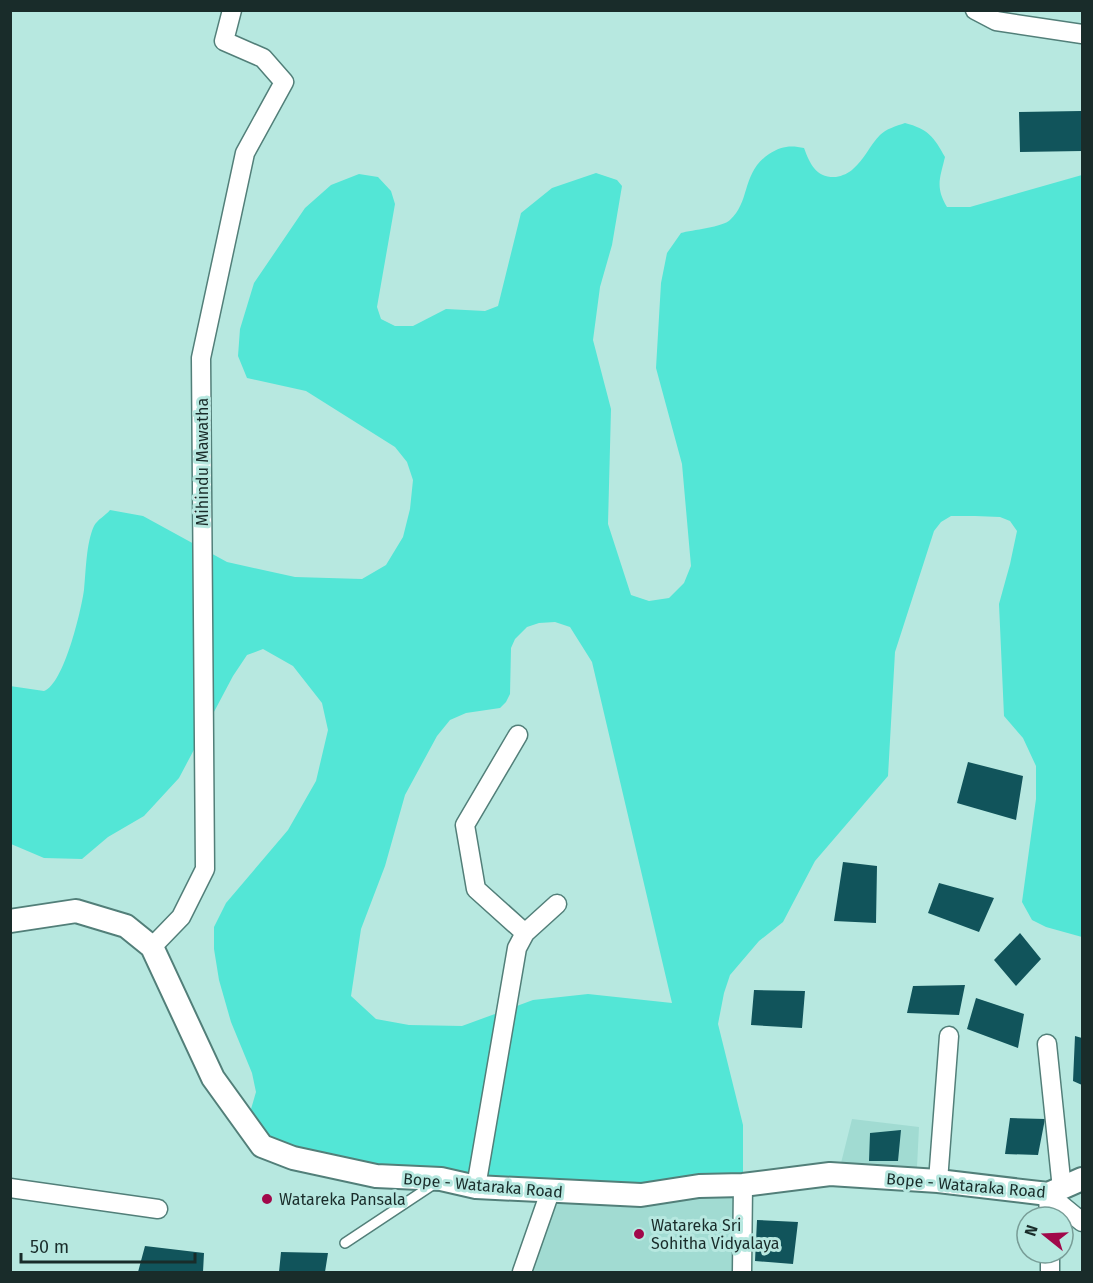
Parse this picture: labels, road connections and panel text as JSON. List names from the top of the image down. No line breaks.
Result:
{"streets":{"street":["Mihindu Mawatha","Bope - Wataraka Road"]},"crossings":[["Mihindu Mawatha","Bope - Wataraka Road"]],"places":["Watareka Pansala","Watareka Sri Sohitha Vidyalaya"],"scale_bar":"50 m","north":"left"}
